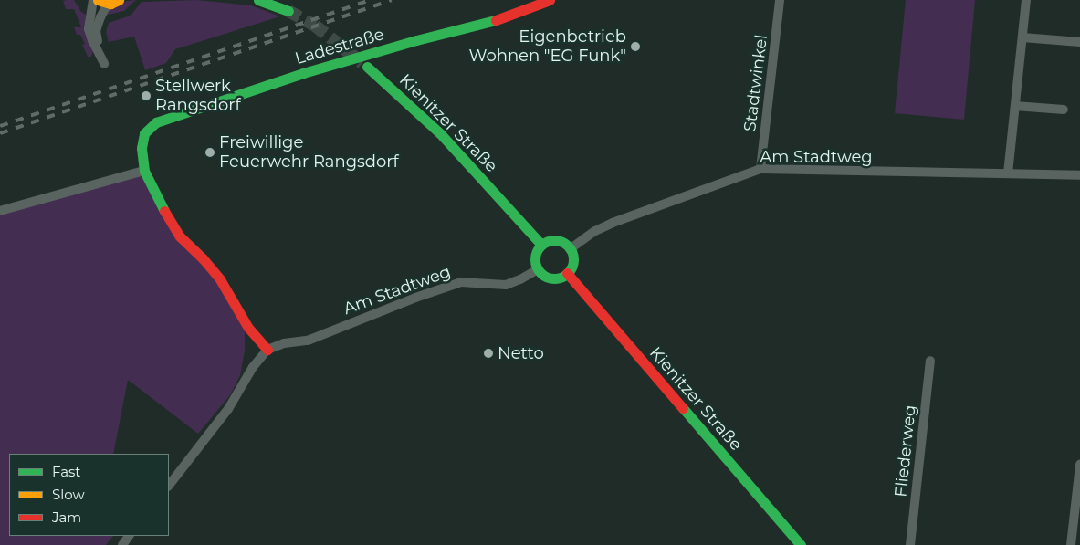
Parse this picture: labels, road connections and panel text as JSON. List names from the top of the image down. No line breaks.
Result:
{"streets":{"street":["Ladestraße","Stadtwinkel","Kienitzer Straße","Am Stadtweg","Fliederweg"]},"crossings":[["Stadtwinkel","Am Stadtweg"],["Kienitzer Straße","Am Stadtweg"]],"places":["Eigenbetrieb Wohnen \"EG Funk\"","Stellwerk Rangsdorf","Freiwillige Feuerwehr Rangsdorf","Netto"],"legend":["Fast","Slow","Jam"]}
